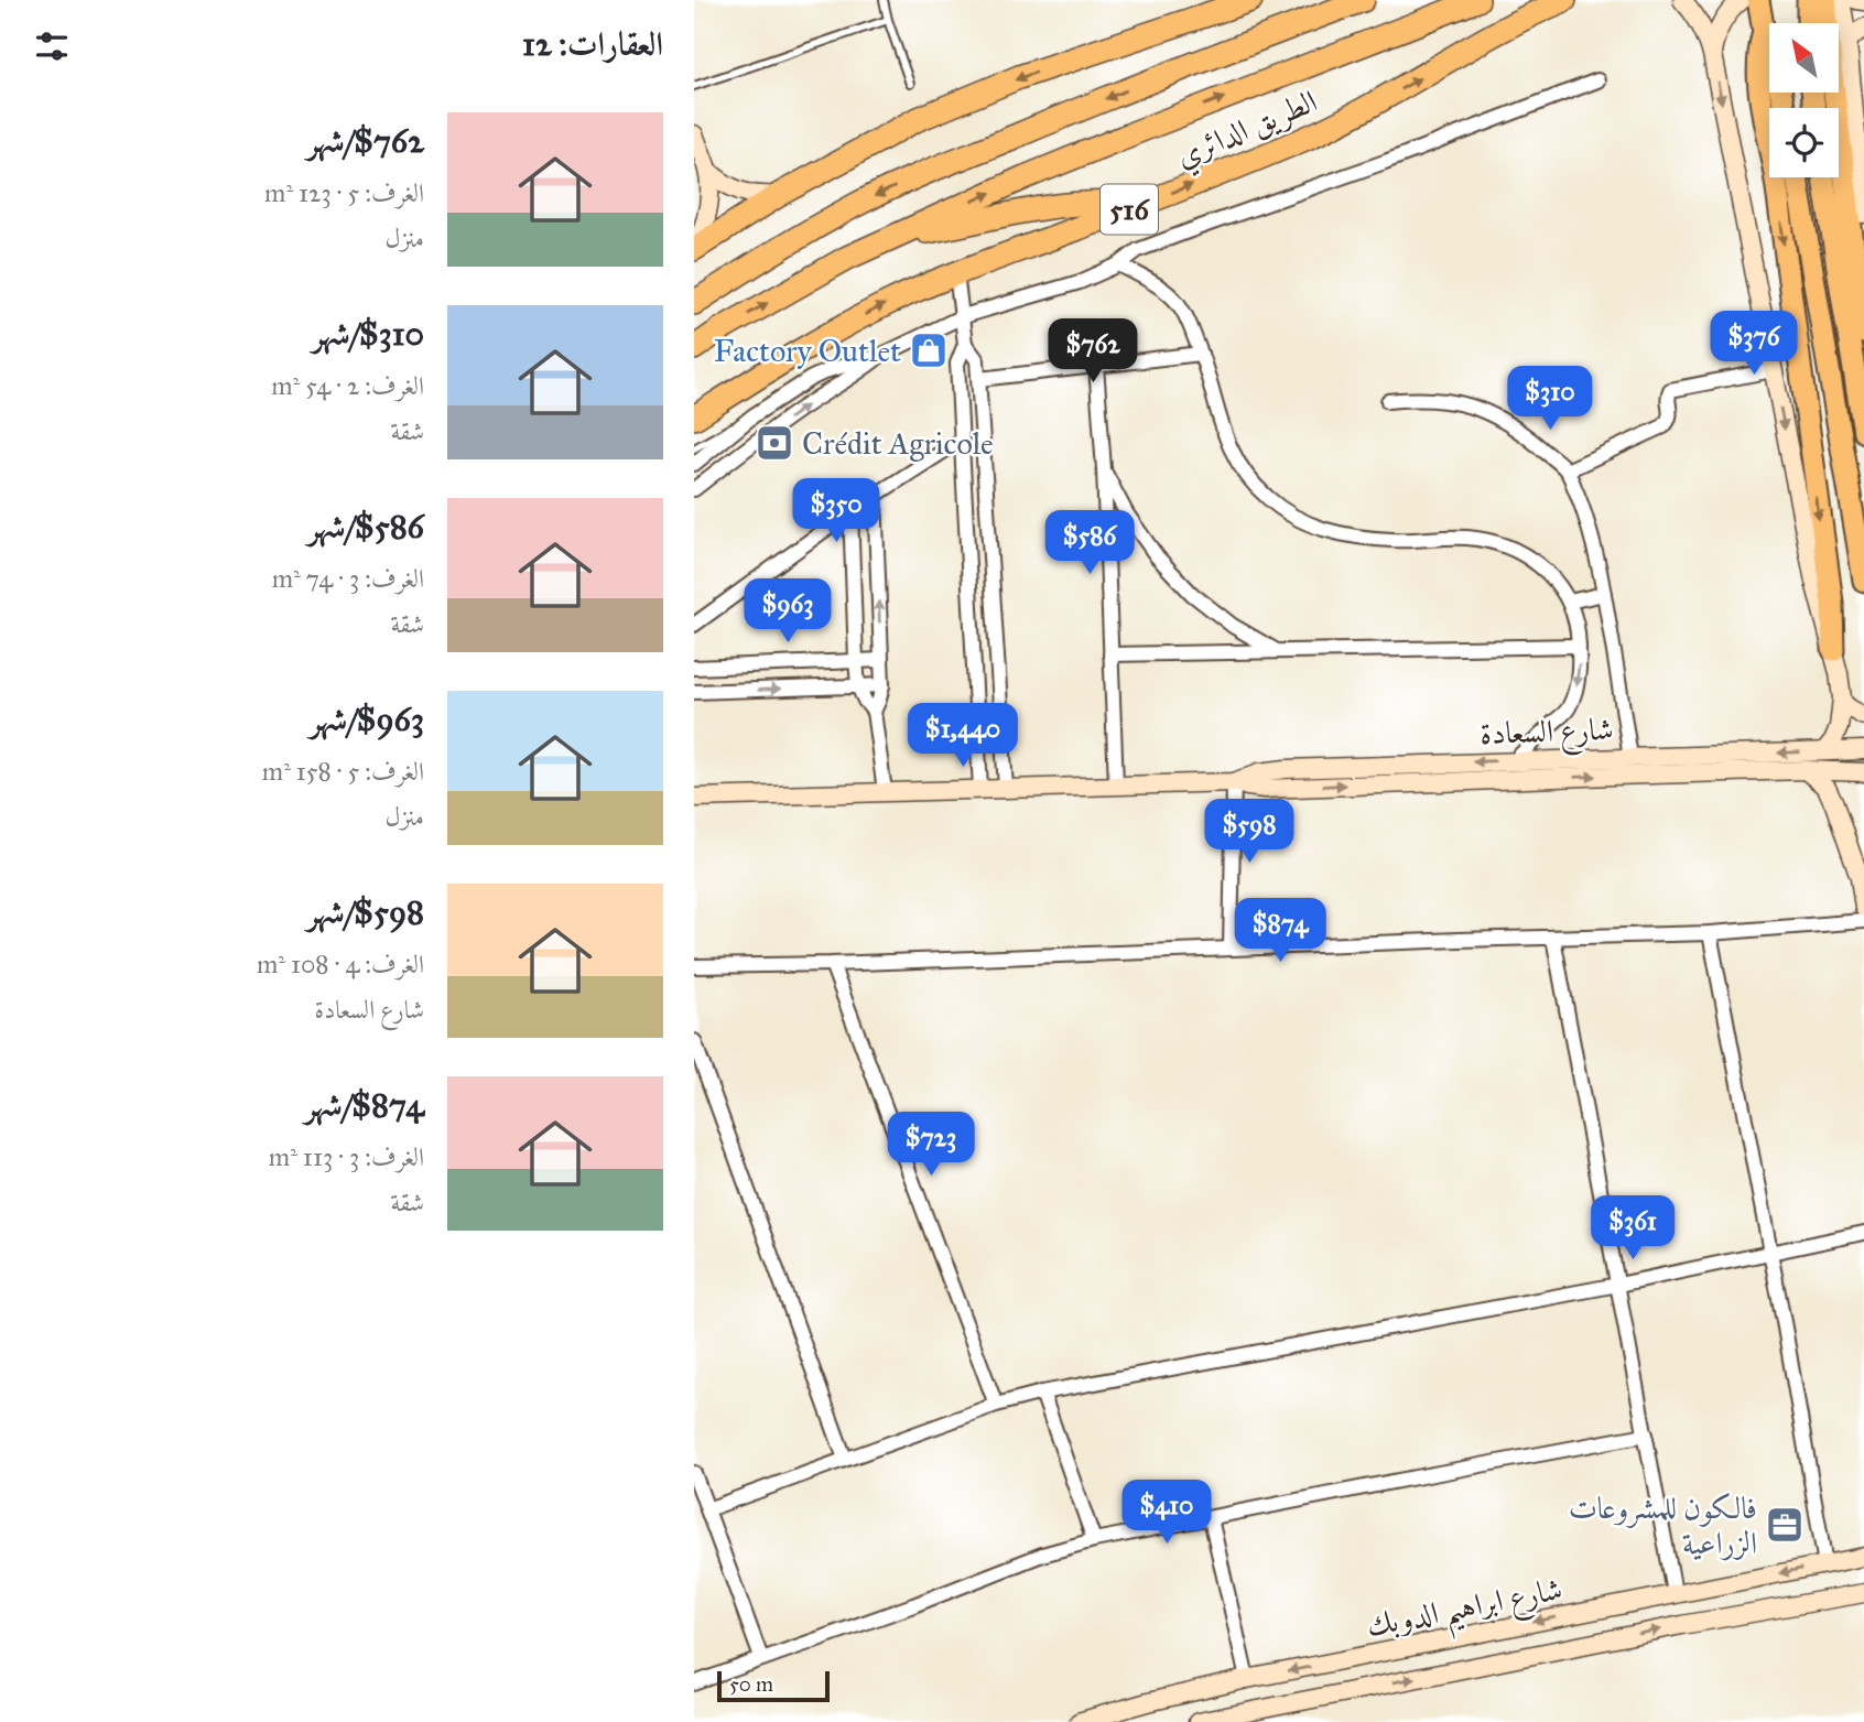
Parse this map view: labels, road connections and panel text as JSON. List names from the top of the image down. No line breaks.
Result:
{"streets":{"highway":["الطريق الدائري","516"],"street":["شارع السعادة","شارع ابراهيم الدوبك"]},"crossings":[["الطريق الدائري","516"]],"places":{"shop":["Factory Outlet"],"bank":["Crédit Agricole"],"office":["فالكون للمشروعات الزراعية"]},"scale_bar":"50 m","north":"top left","page":{"heading":"العقارات: 12","list":[{"name":"$762/شهر","note":"الغرف: 5 · 123 m² · منزل"},{"name":"$310/شهر","note":"الغرف: 2 · 54 m² · شقة"},{"name":"$586/شهر","note":"الغرف: 3 · 74 m² · شقة"},{"name":"$963/شهر","note":"الغرف: 5 · 158 m² · منزل"},{"name":"$598/شهر","note":"الغرف: 4 · 108 m² · شارع السعادة"},{"name":"$874/شهر","note":"الغرف: 3 · 113 m² · شقة"}],"price":["$376","$762","$310","$350","$586","$963","$1,440","$598","$874","$723","$361","$410"],"scale":"50 m"}}
